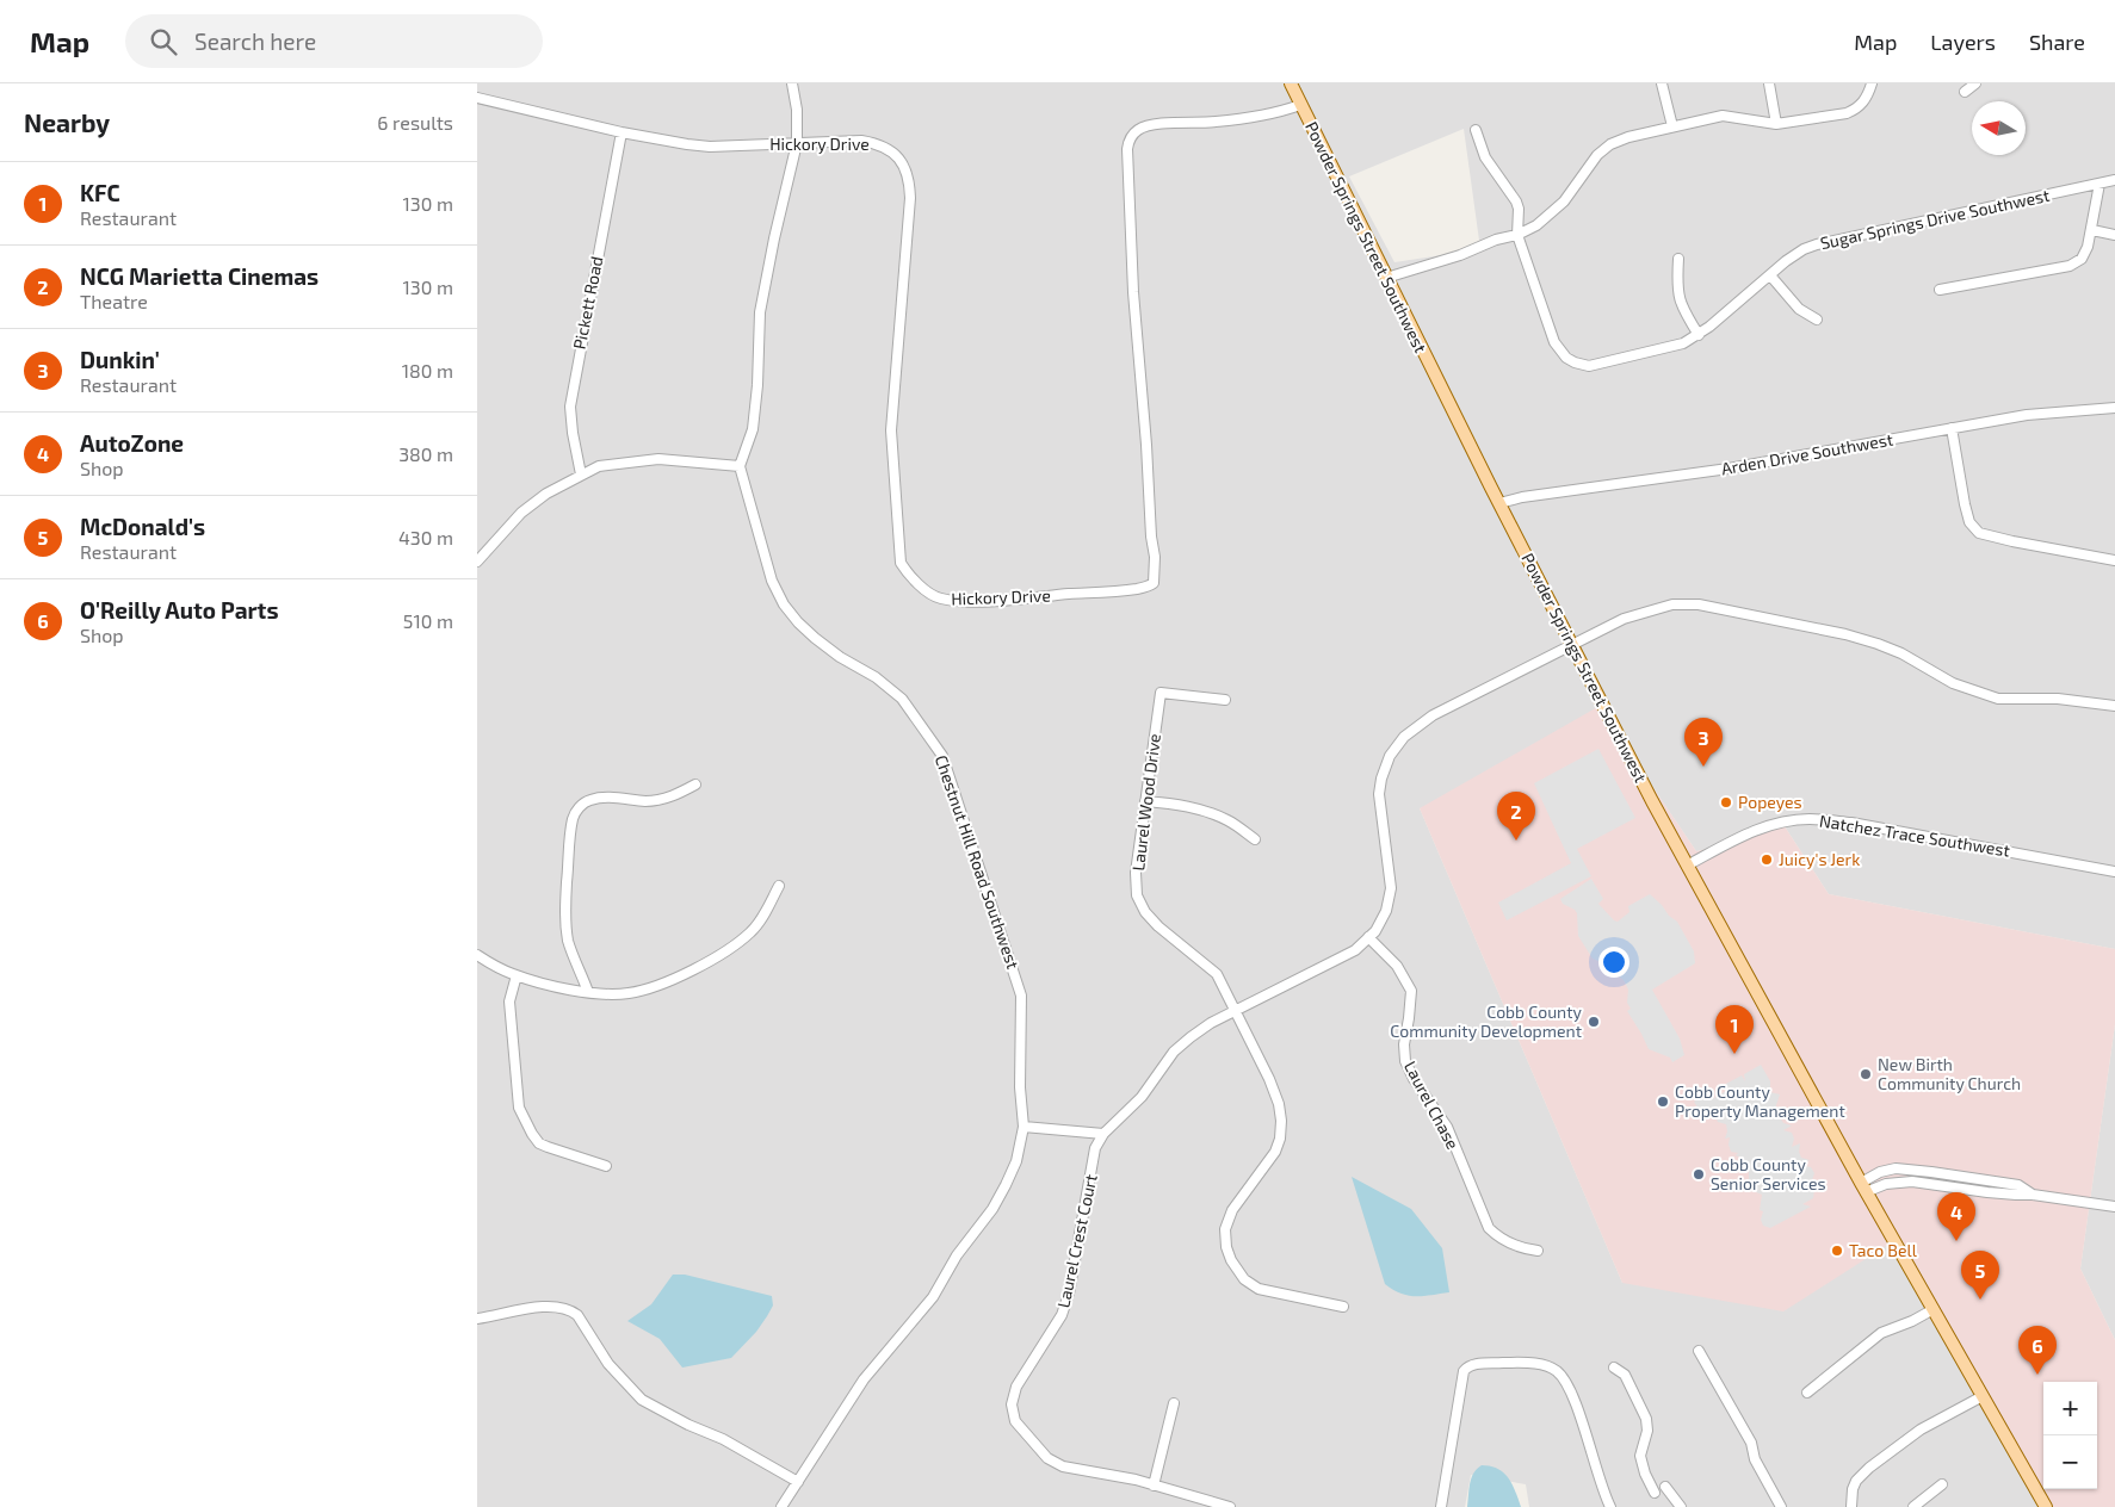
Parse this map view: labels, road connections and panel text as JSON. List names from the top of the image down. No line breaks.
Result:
{"streets":{"main road":["Powder Springs Street Southwest"],"street":["Hickory Drive","Sugar Springs Drive Southwest","Pickett Road","Arden Drive Southwest","Laurel Wood Drive","Natchez Trace Southwest","Chestnut Hill Road Southwest","Laurel Chase","Laurel Crest Court"]},"crossings":[["Hickory Drive","Powder Springs Street Southwest"],["Hickory Drive","Pickett Road"],["Powder Springs Street Southwest","Arden Drive Southwest"],["Powder Springs Street Southwest","Natchez Trace Southwest"]],"places":["Popeyes","Juicy's Jerk","Cobb County Community Development","New Birth Community Church","Cobb County Property Management","Cobb County Senior Services","Taco Bell"],"north":"left","page":{"header":"Map","search":"Search here","nav":["Map","Layers","Share"],"heading":["Nearby","6 results"],"list":[{"mark":"1","name":"KFC","note":"Restaurant","value":"130 m"},{"mark":"2","name":"NCG Marietta Cinemas","note":"Theatre","value":"130 m"},{"mark":"3","name":"Dunkin'","note":"Restaurant","value":"180 m"},{"mark":"4","name":"AutoZone","note":"Shop","value":"380 m"},{"mark":"5","name":"McDonald's","note":"Restaurant","value":"430 m"},{"mark":"6","name":"O'Reilly Auto Parts","note":"Shop","value":"510 m"}],"pins":["3","2","1","4","5","6"],"map_buttons":["+","−"]}}
